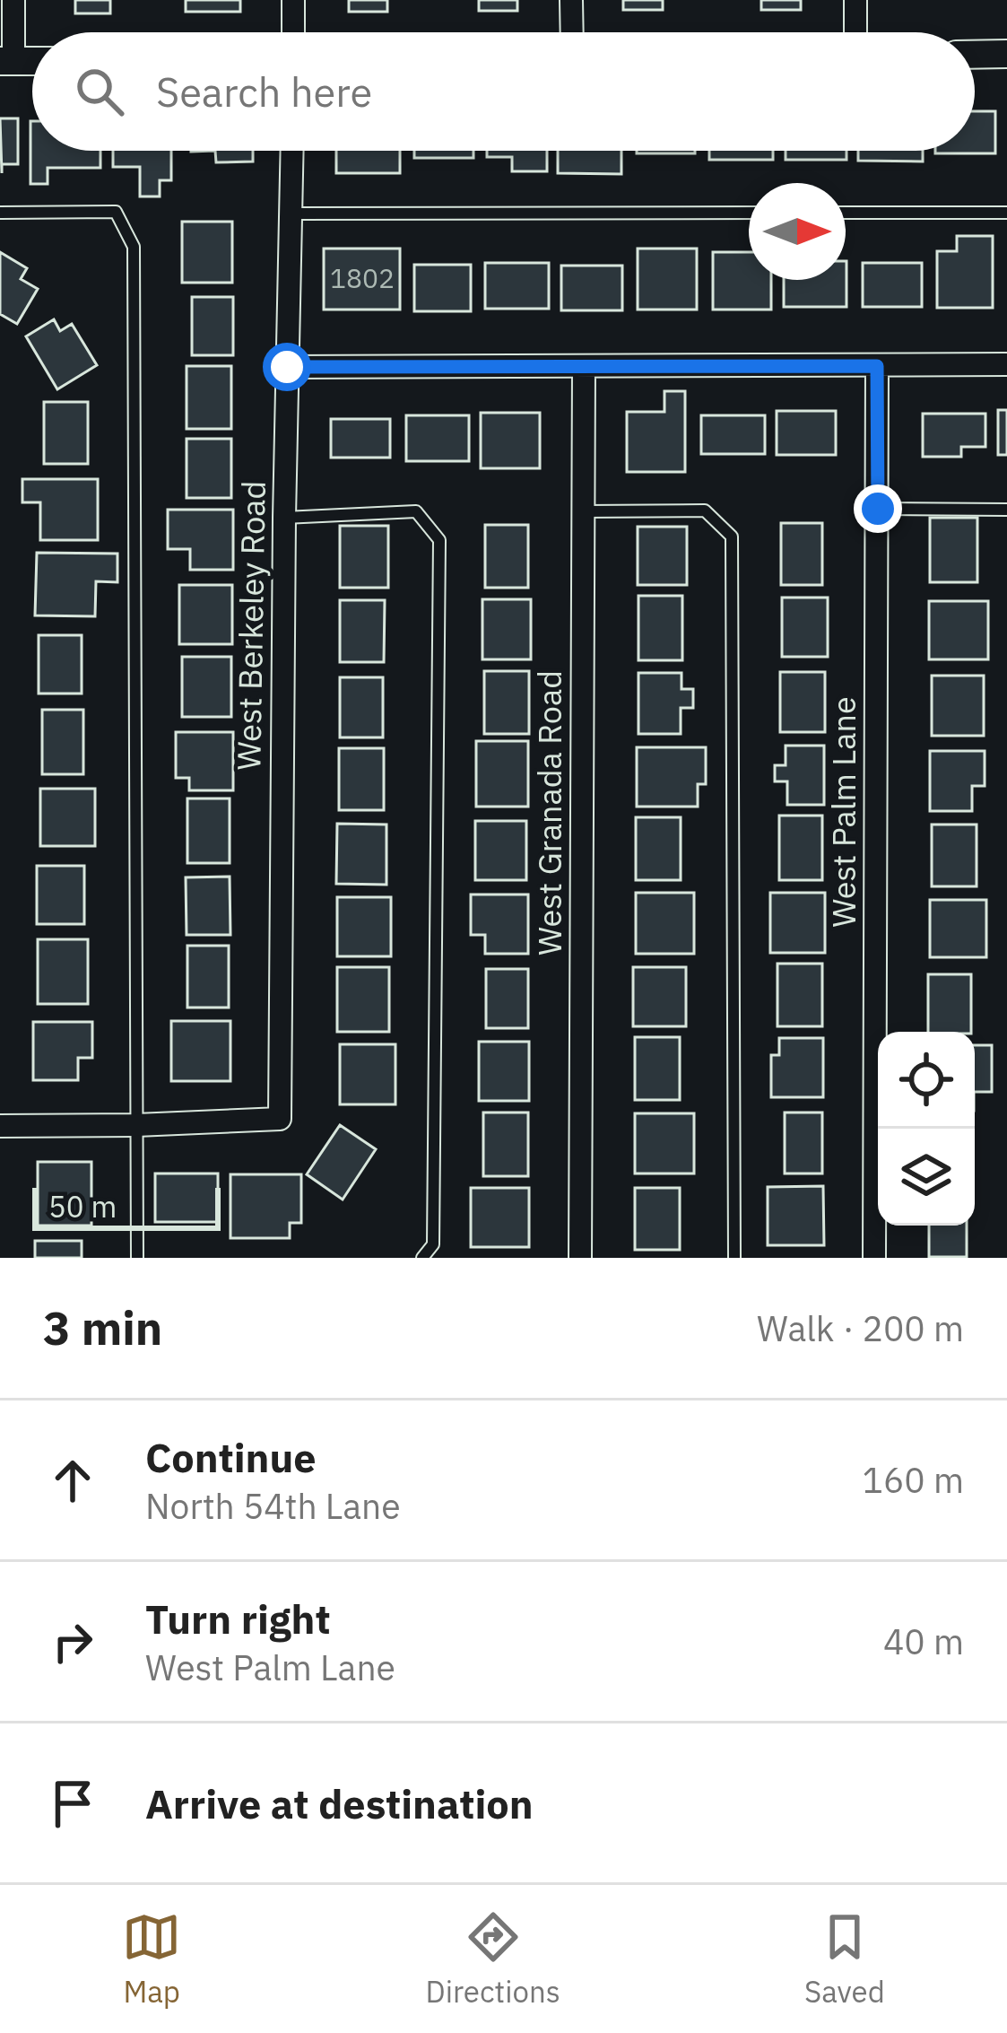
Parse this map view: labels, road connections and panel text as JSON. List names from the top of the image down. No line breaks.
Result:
{"streets":{"street":["West Berkeley Road","West Palm Lane","West Granada Road"]},"house_numbers":["1802"],"scale_bar":"50 m","north":"right","page":{"search":"Search here","scale":"50 m","heading":["3 min","Walk · 200 m"],"list":[["Continue","North 54th Lane","160 m"],["Turn right","West Palm Lane","40 m"],"Arrive at destination"],"nav":["Map","Directions","Saved"]}}
